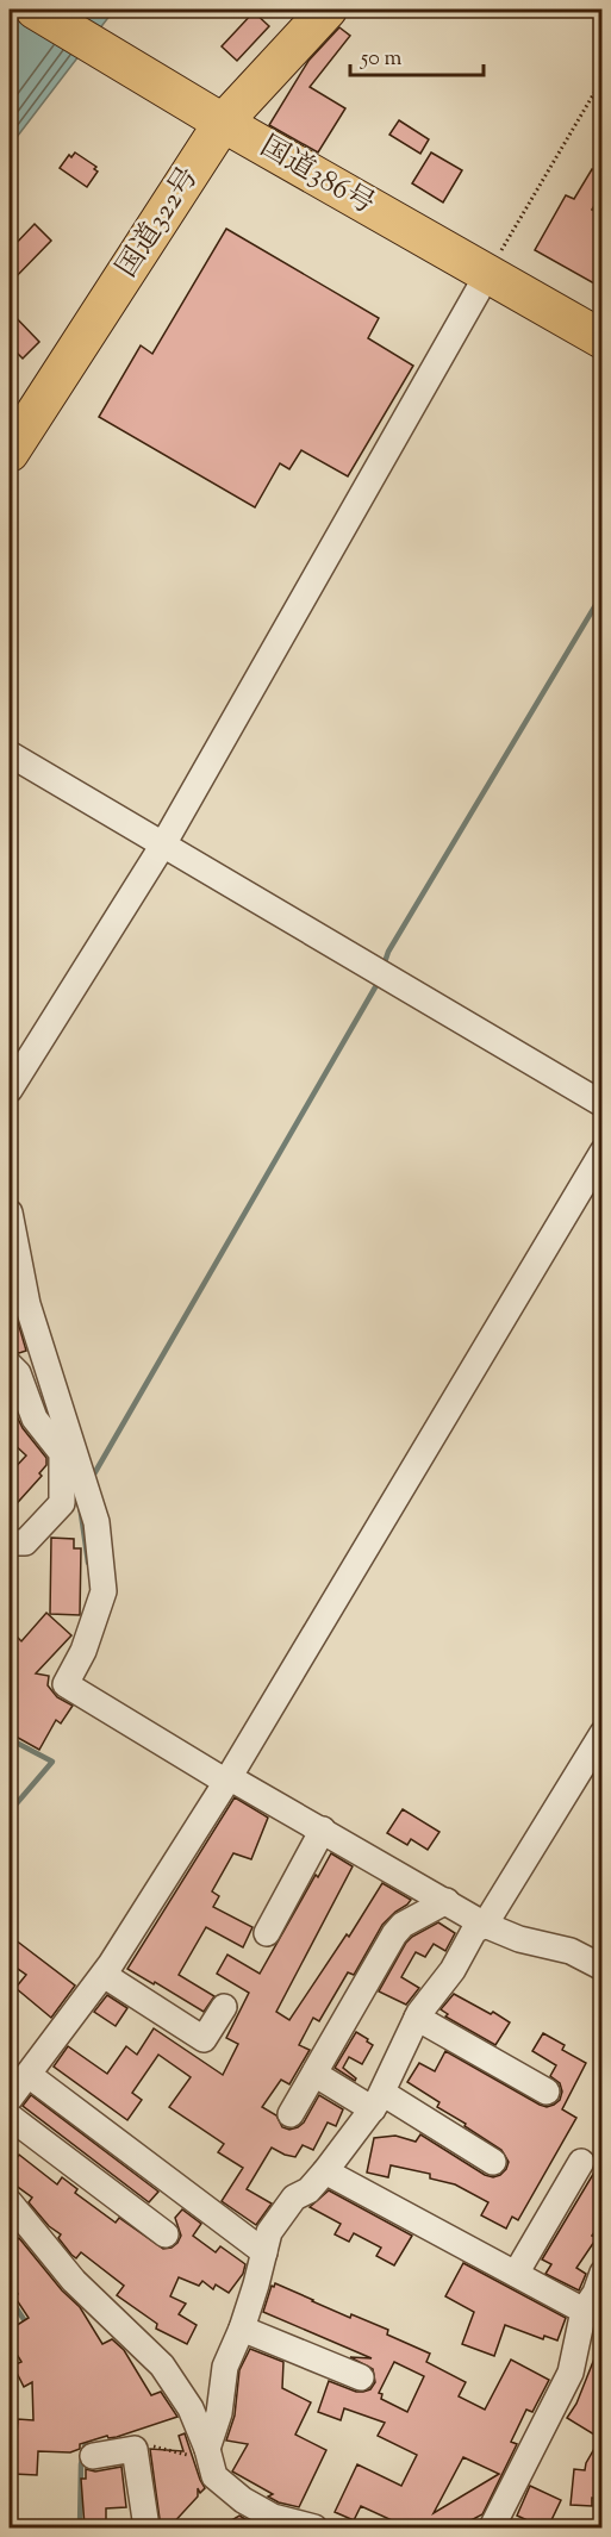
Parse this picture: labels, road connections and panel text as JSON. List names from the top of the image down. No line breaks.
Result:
{"streets":{"highway":["国道386号","国道322号"]},"crossings":[["国道386号","国道322号"]],"scale_bar":"50 m"}
